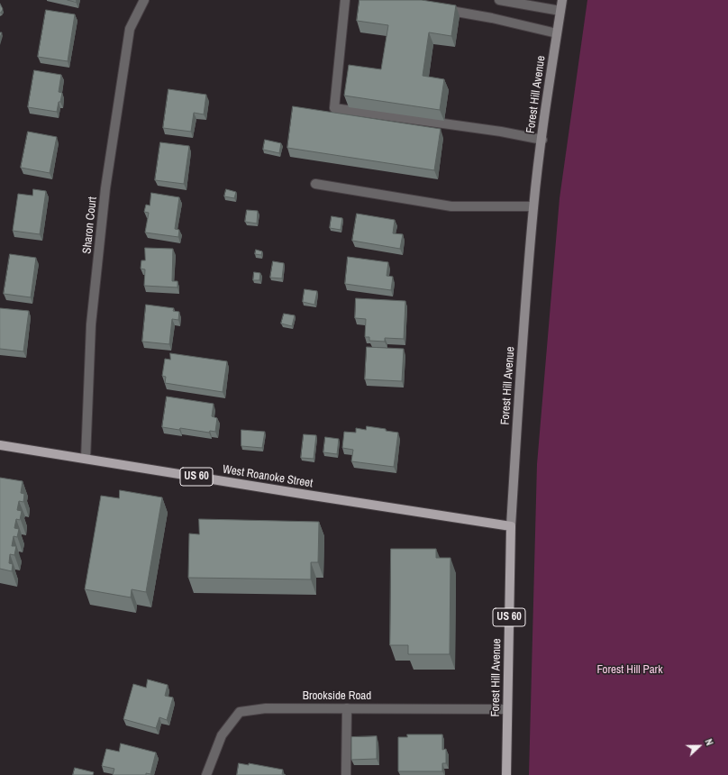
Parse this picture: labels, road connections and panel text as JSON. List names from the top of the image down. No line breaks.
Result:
{"streets":{"main road":["Forest Hill Avenue","US 60","West Roanoke Street"],"street":["Sharon Court","Brookside Road"]},"crossings":[["Forest Hill Avenue","West Roanoke Street"],["Forest Hill Avenue","Brookside Road"],["Sharon Court","West Roanoke Street"]],"parks":["Forest Hill Park"],"north":"right"}
